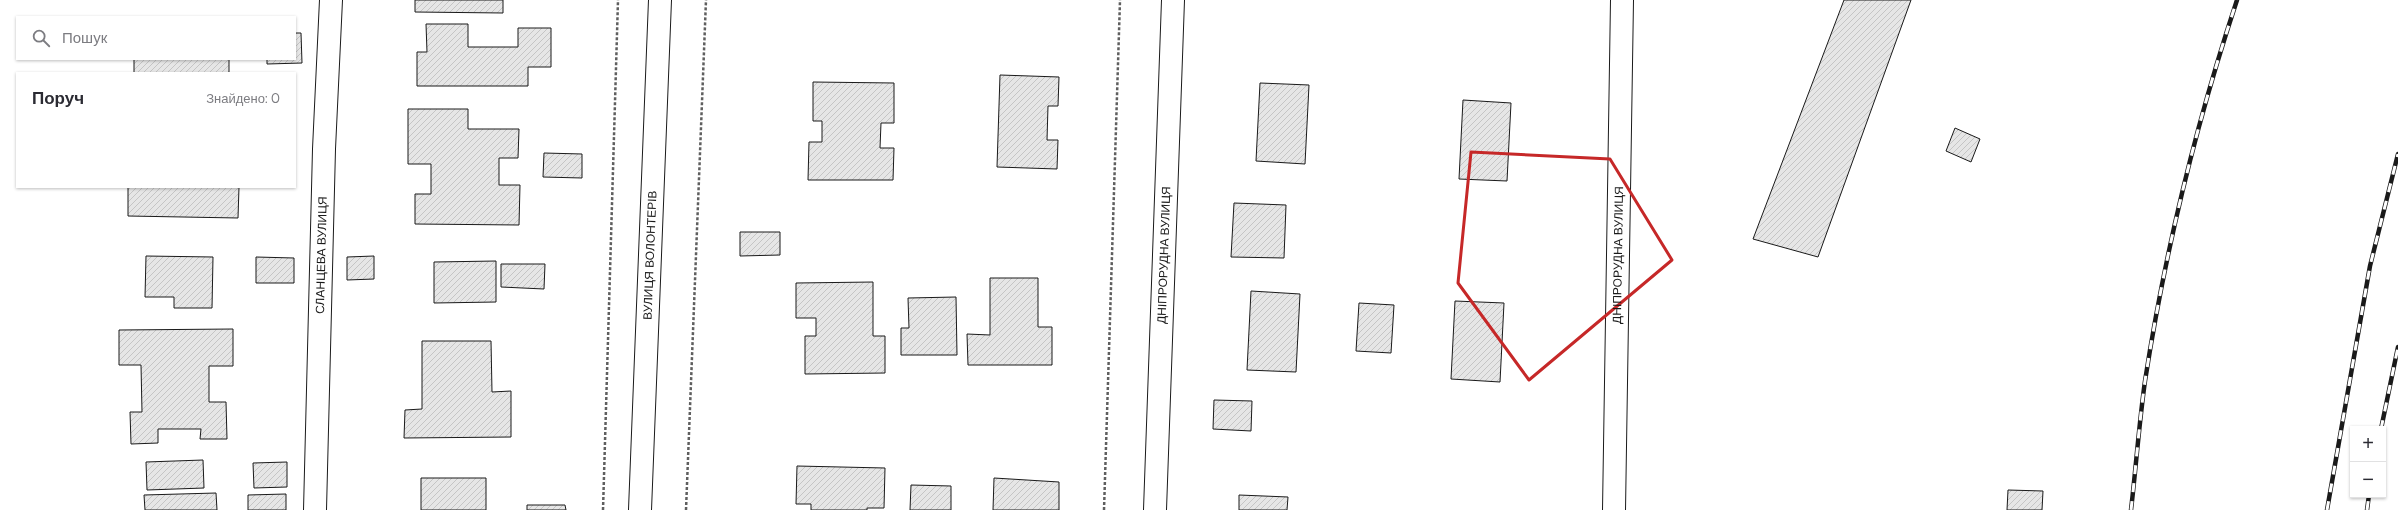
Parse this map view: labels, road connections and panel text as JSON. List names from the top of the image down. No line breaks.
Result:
{"streets":{"street":["СЛАНЦЕВА ВУЛИЦЯ","ВУЛИЦЯ ВОЛОНТЕРІВ","ДНІПРОРУДНА ВУЛИЦЯ"]},"page":{"search":"Пошук","heading":["Поруч","Знайдено: 0"],"map_buttons":["+","−"]}}
